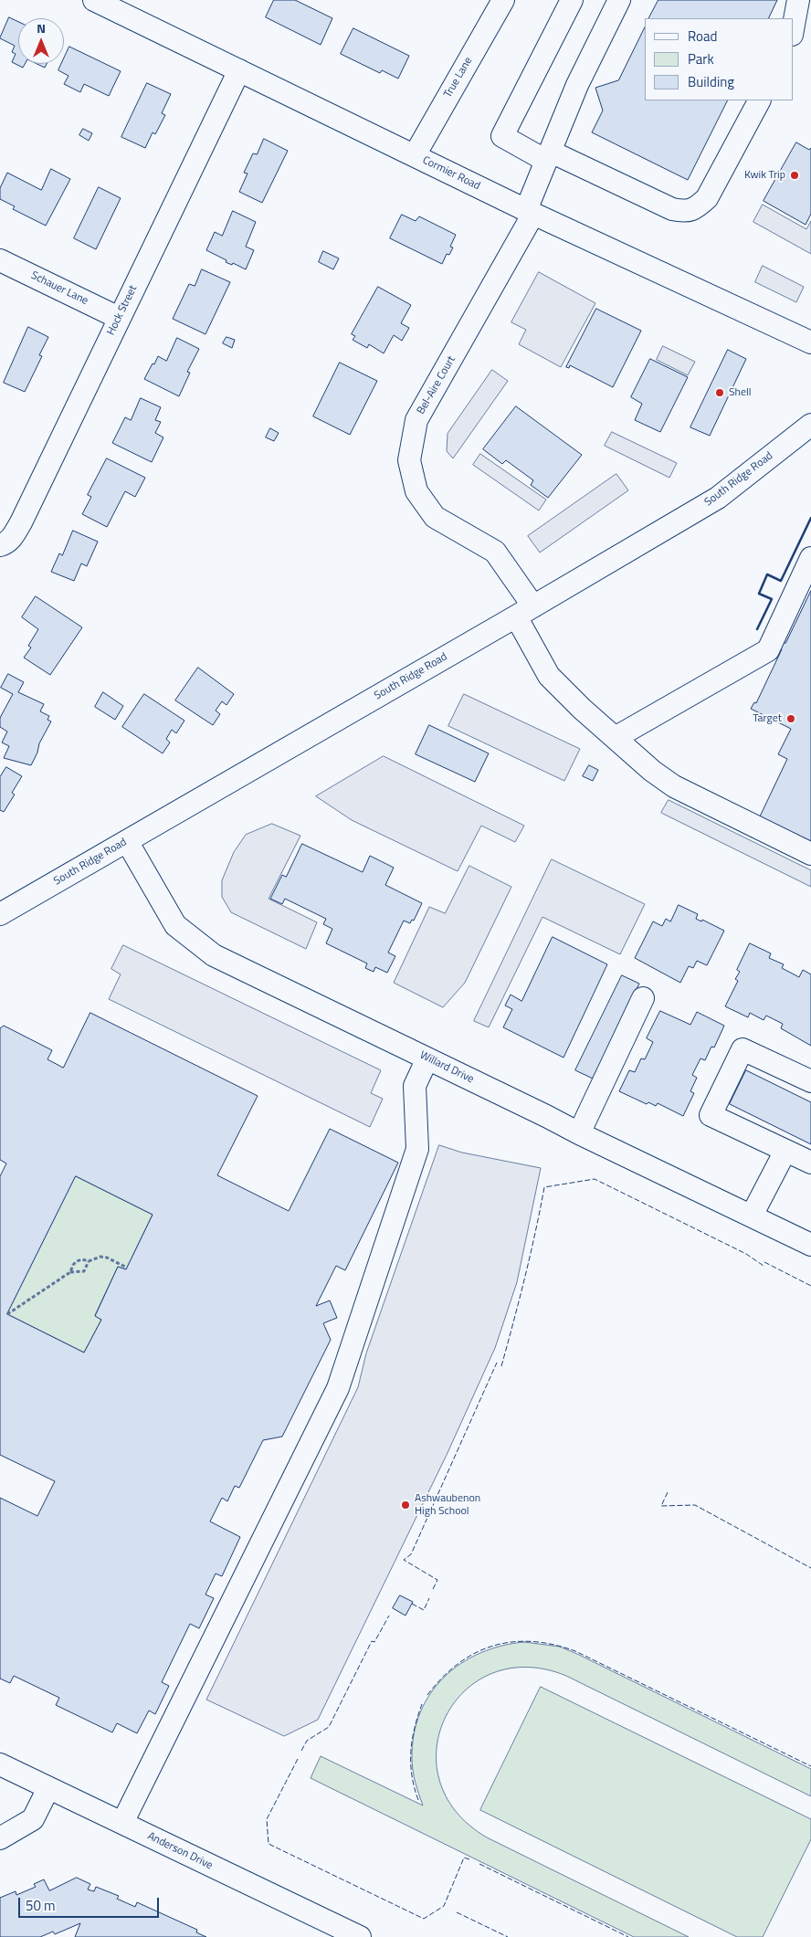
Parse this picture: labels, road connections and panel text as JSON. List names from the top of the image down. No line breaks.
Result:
{"streets":{"street":["True Lane","Cormier Road","Schauer Lane","Hock Street","Bel-Aire Court","South Ridge Road","Willard Drive","Anderson Drive"]},"crossings":[["True Lane","Cormier Road"],["Cormier Road","Hock Street"],["Cormier Road","Bel-Aire Court"],["Schauer Lane","Hock Street"],["Bel-Aire Court","South Ridge Road"],["South Ridge Road","Willard Drive"]],"places":["Kwik Trip","Shell","Target","Ashwaubenon High School"],"legend":["Road","Park","Building"],"scale_bar":"50 m","north":"top"}
